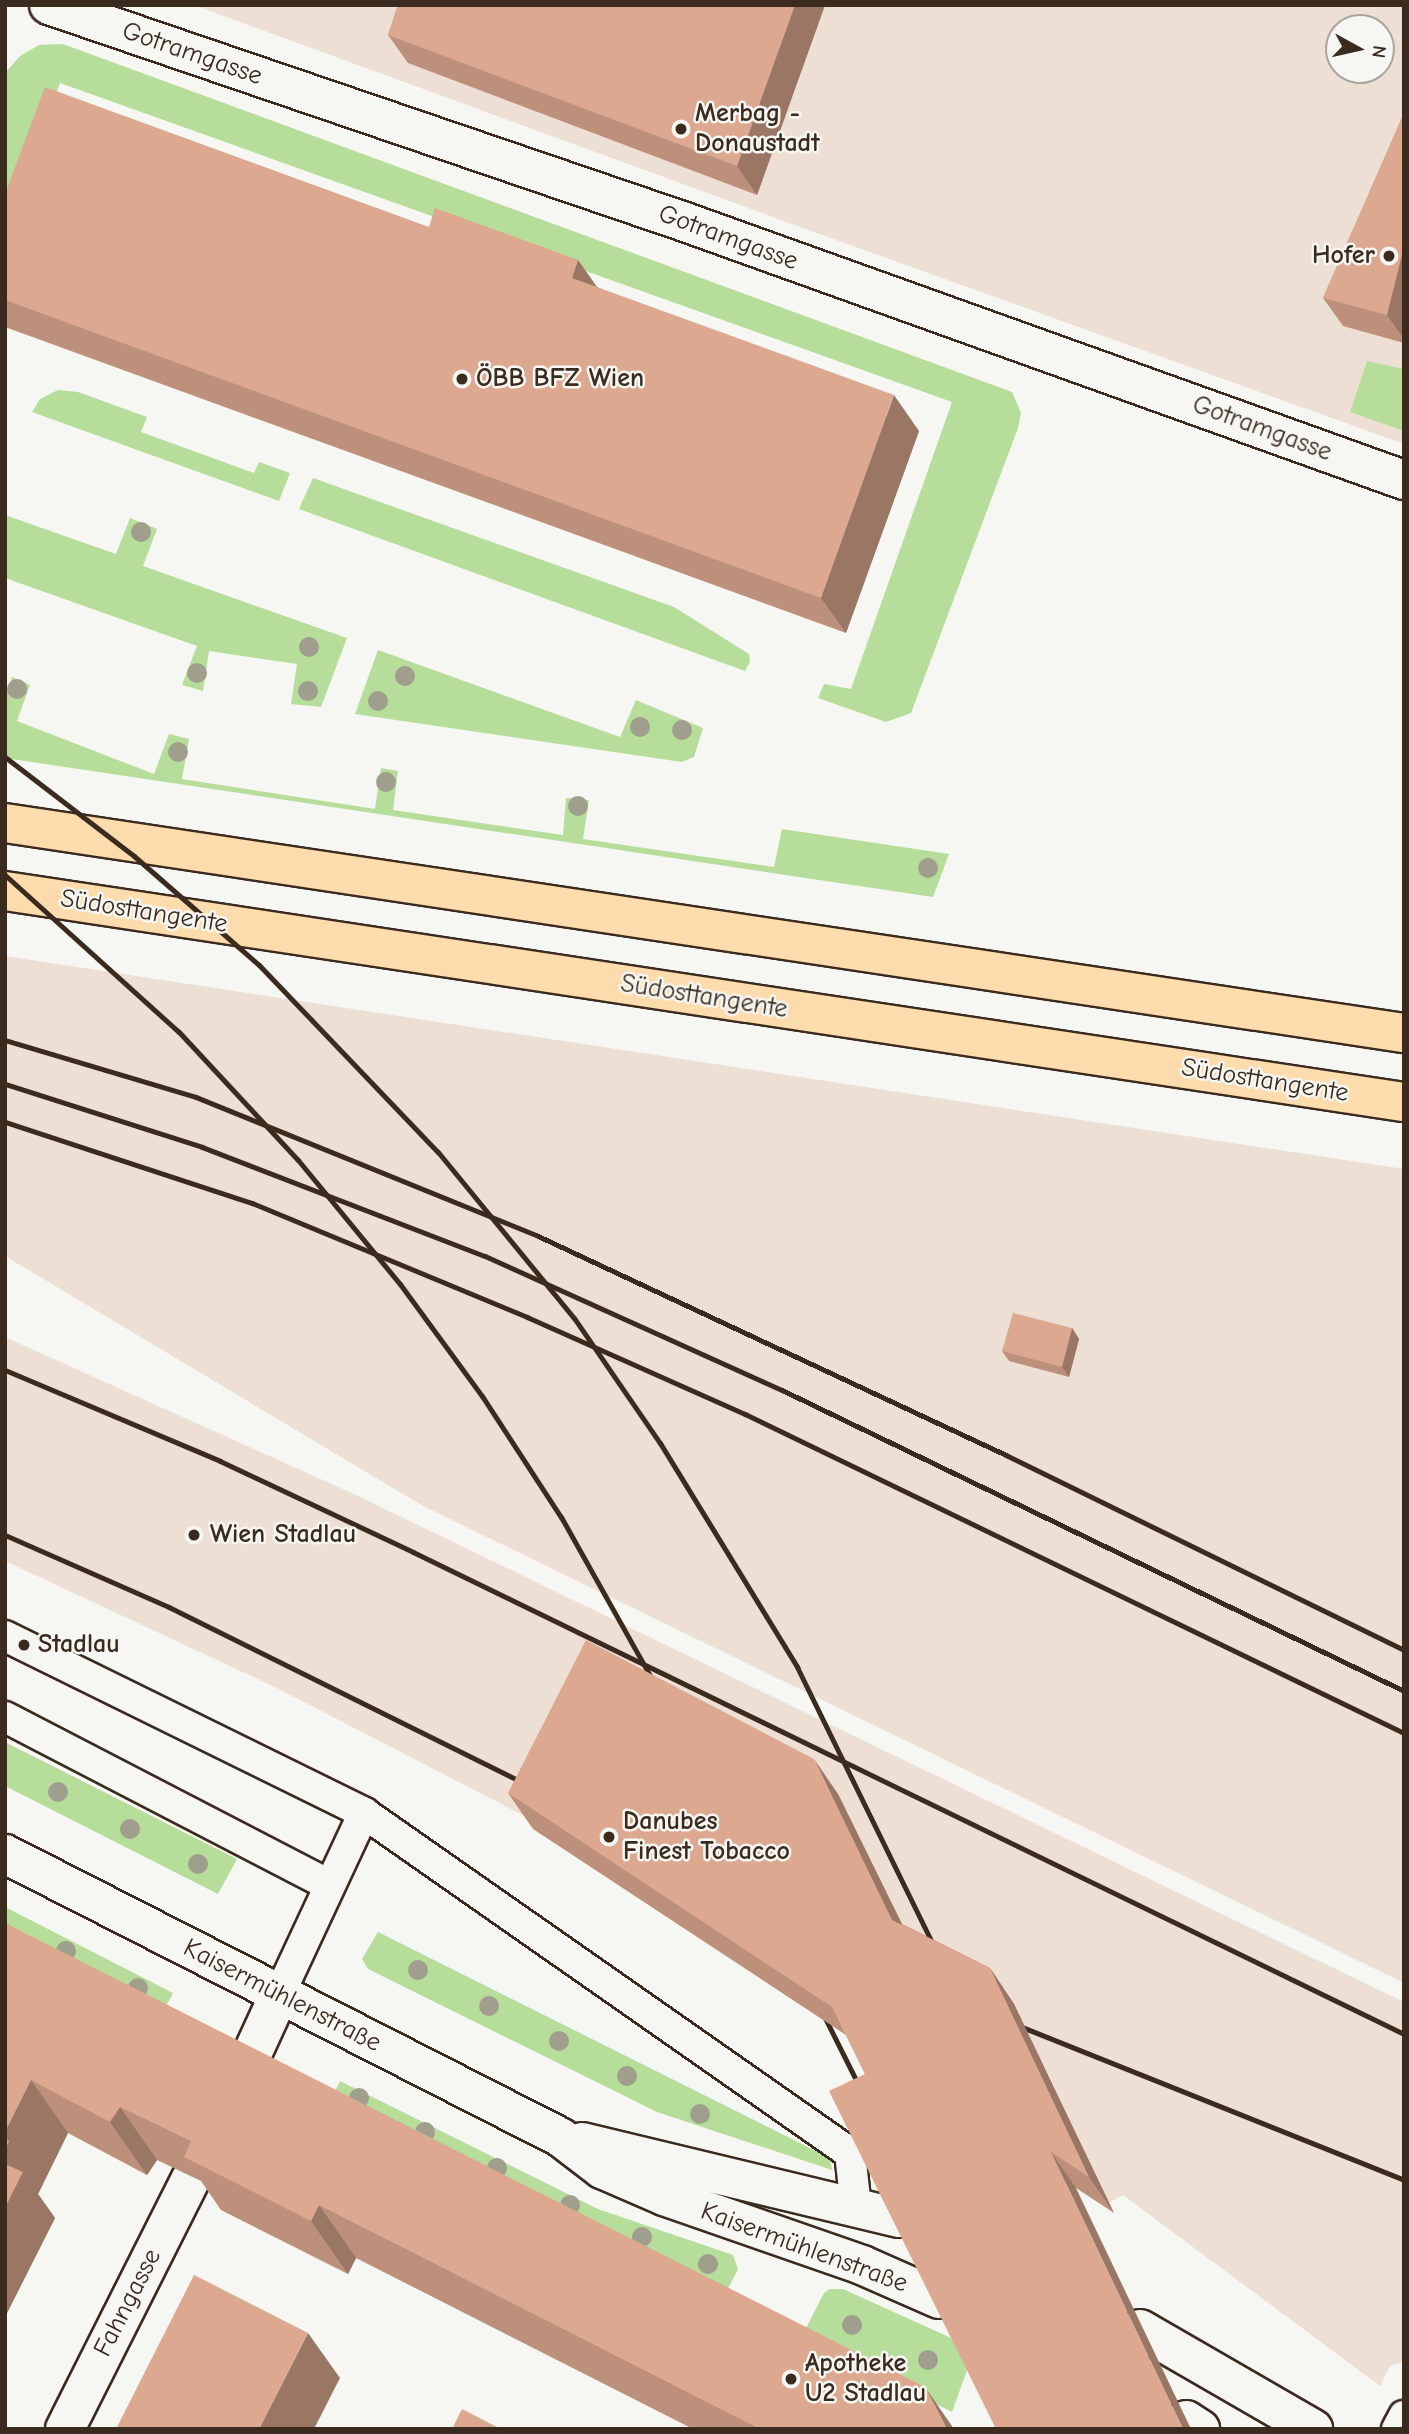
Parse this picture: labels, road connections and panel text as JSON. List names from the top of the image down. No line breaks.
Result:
{"streets":{"highway":["Südosttangente"],"street":["Gotramgasse","Kaisermühlenstraße","Fahngasse"]},"places":["Merbag - Donaustadt","Hofer","ÖBB BFZ Wien","Wien Stadlau","Stadlau","Danubes Finest Tobacco","Apotheke U2 Stadlau"],"north":"right"}
